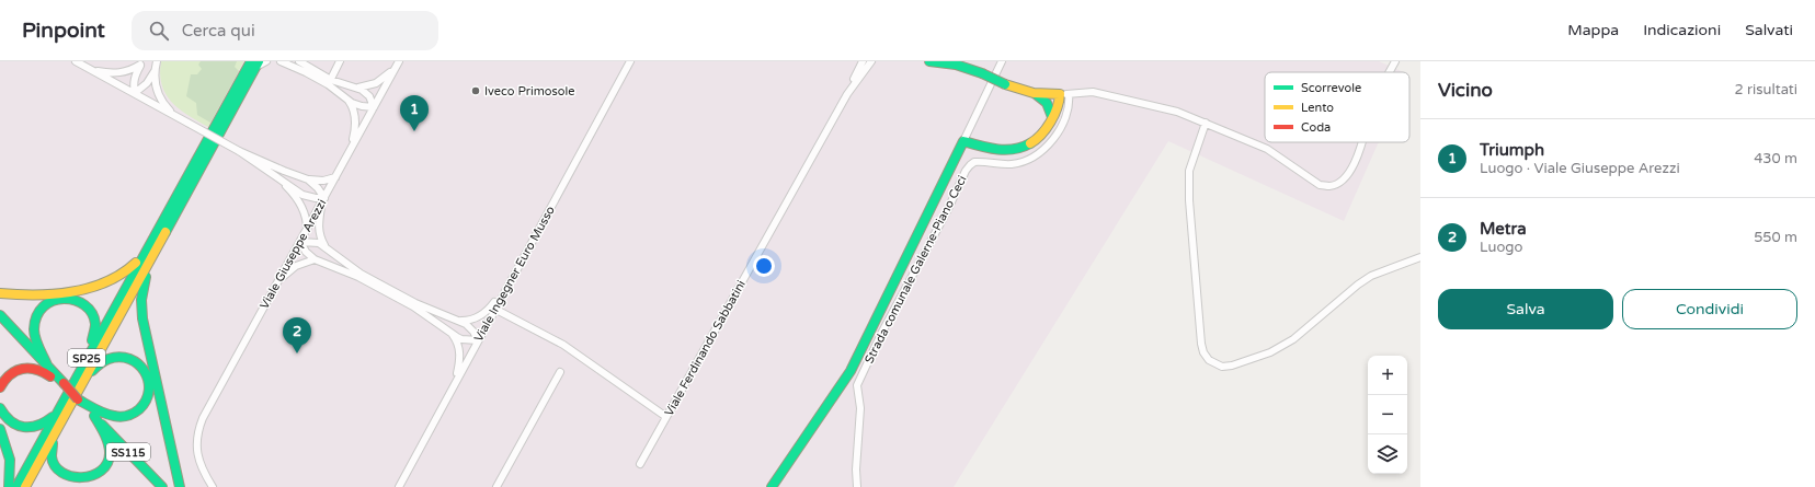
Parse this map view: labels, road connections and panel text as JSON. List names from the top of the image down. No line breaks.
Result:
{"streets":{"main road":["SP25","SS115"],"street":["Viale Giuseppe Arezzi","Strada comunale Galerne-Piano Ceci","Viale Ingegner Euro Musso","Viale Ferdinando Sabbatini"]},"places":["Iveco Primosole"],"legend":["Scorrevole","Lento","Coda"],"page":{"header":"Pinpoint","search":"Cerca qui","nav":["Mappa","Indicazioni","Salvati"],"heading":["Vicino","2 risultati"],"pins":["1","2"],"list":[{"mark":"1","name":"Triumph","note":"Luogo · Viale Giuseppe Arezzi","value":"430 m"},{"mark":"2","name":"Metra","note":"Luogo","value":"550 m"}],"buttons":["Salva","Condividi"],"map_buttons":["+","−"]}}
